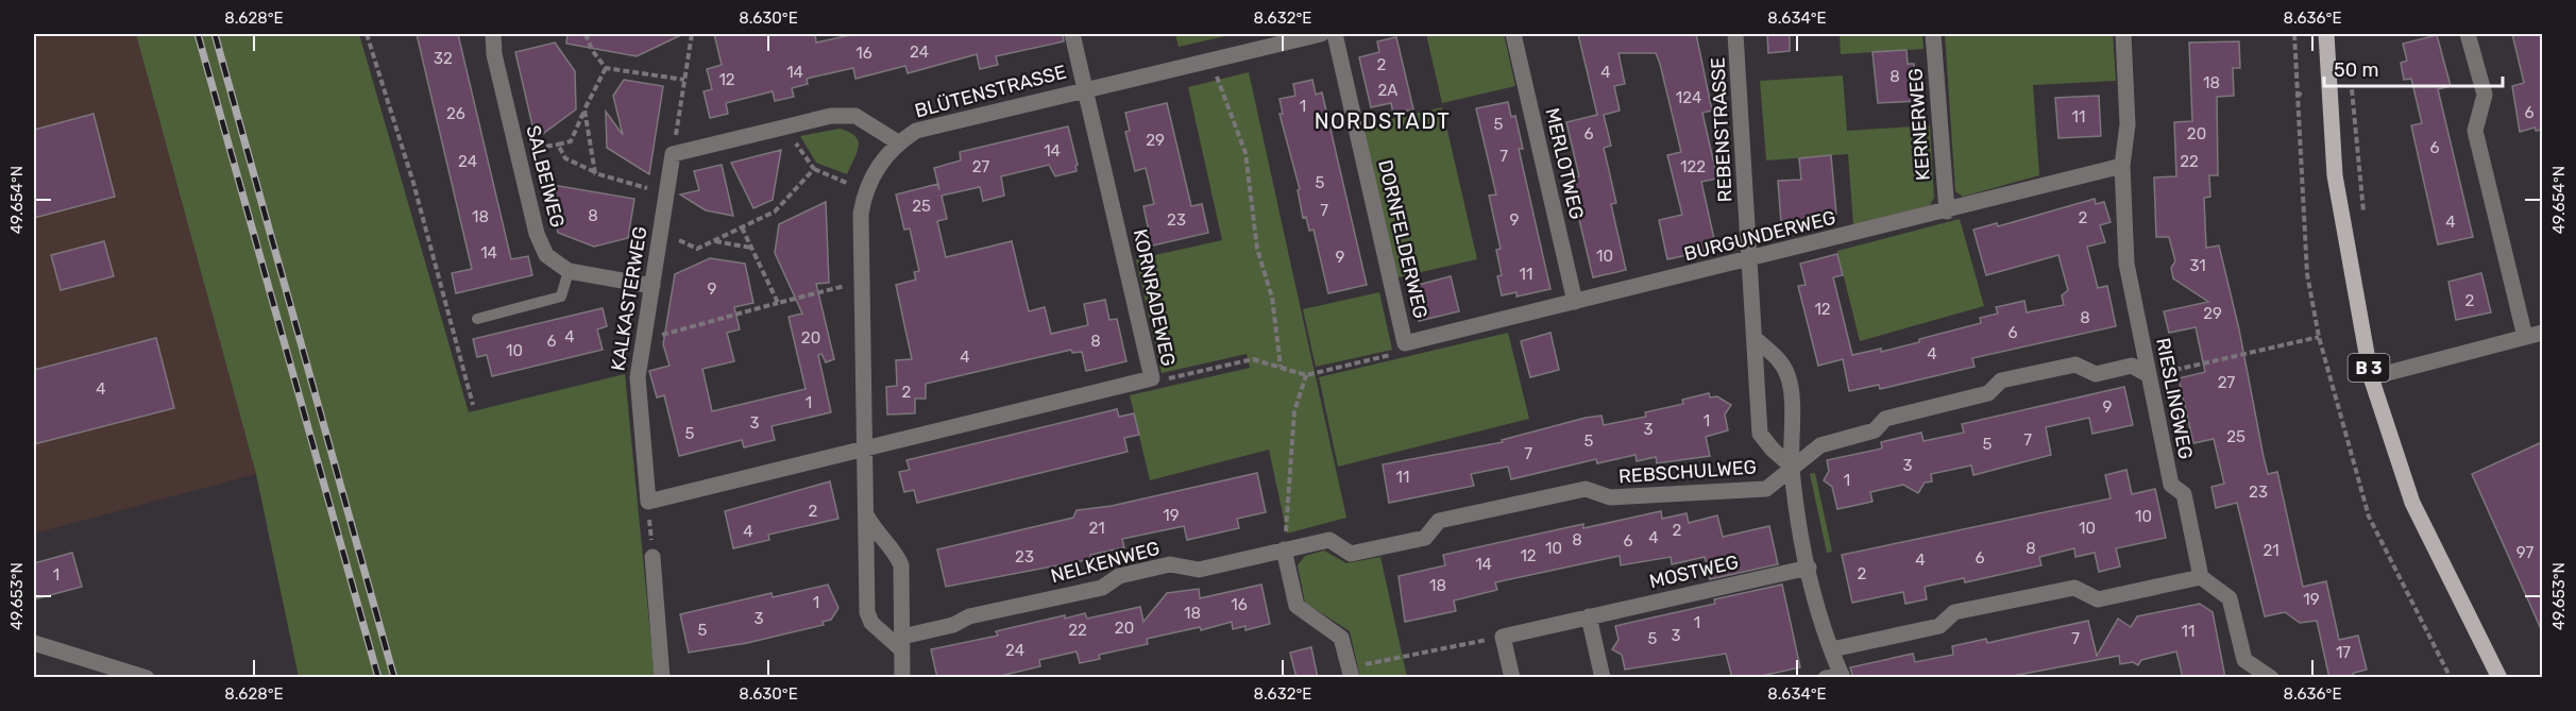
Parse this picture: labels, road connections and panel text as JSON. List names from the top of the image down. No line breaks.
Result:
{"streets":{"main road":["B 3"],"street":["BLÜTENSTRASSE","KERNERWEG","REBENSTRASSE","MERLOTWEG","SALBEIWEG","BURGUNDERWEG","DORNFELDERWEG","KORNRADEWEG","KALKASTERWEG","RIESLINGWEG","REBSCHULWEG","NELKENWEG","MOSTWEG"]},"crossings":[["BLÜTENSTRASSE","KORNRADEWEG"],["BLÜTENSTRASSE","NELKENWEG"],["KERNERWEG","BURGUNDERWEG"],["REBENSTRASSE","BURGUNDERWEG"],["REBENSTRASSE","REBSCHULWEG"],["MERLOTWEG","BURGUNDERWEG"],["SALBEIWEG","KALKASTERWEG"],["BURGUNDERWEG","DORNFELDERWEG"],["BURGUNDERWEG","RIESLINGWEG"],["RIESLINGWEG","REBSCHULWEG"],["REBSCHULWEG","NELKENWEG"]],"districts":["NORDSTADT"],"house_numbers":["24","16","32","2","14","4","8","12","18","2A","124","1","6","26","11","5","6","20","29","6","14","7","24","22","27","122","5","25","7","8","18","2","23","9","4","14","10","9","31","11","9","2","12","29","8","6","4","20","6","8","10","4","4","27","4","2","1","9","1","3","3","5","25","7","5","5","7","3","11","1","23","2","19","10","21","10","2","4","4","8","6","10","8","21","97","12","23","6","4","14","2","1","18","19","1","16","18","3","1","20","5","22","11","3","5","7","24","17"],"scale_bar":"50 m","coordinates":["8.628°E","8.630°E","8.632°E","8.634°E","8.636°E","49.654°N","49.653°N"]}
